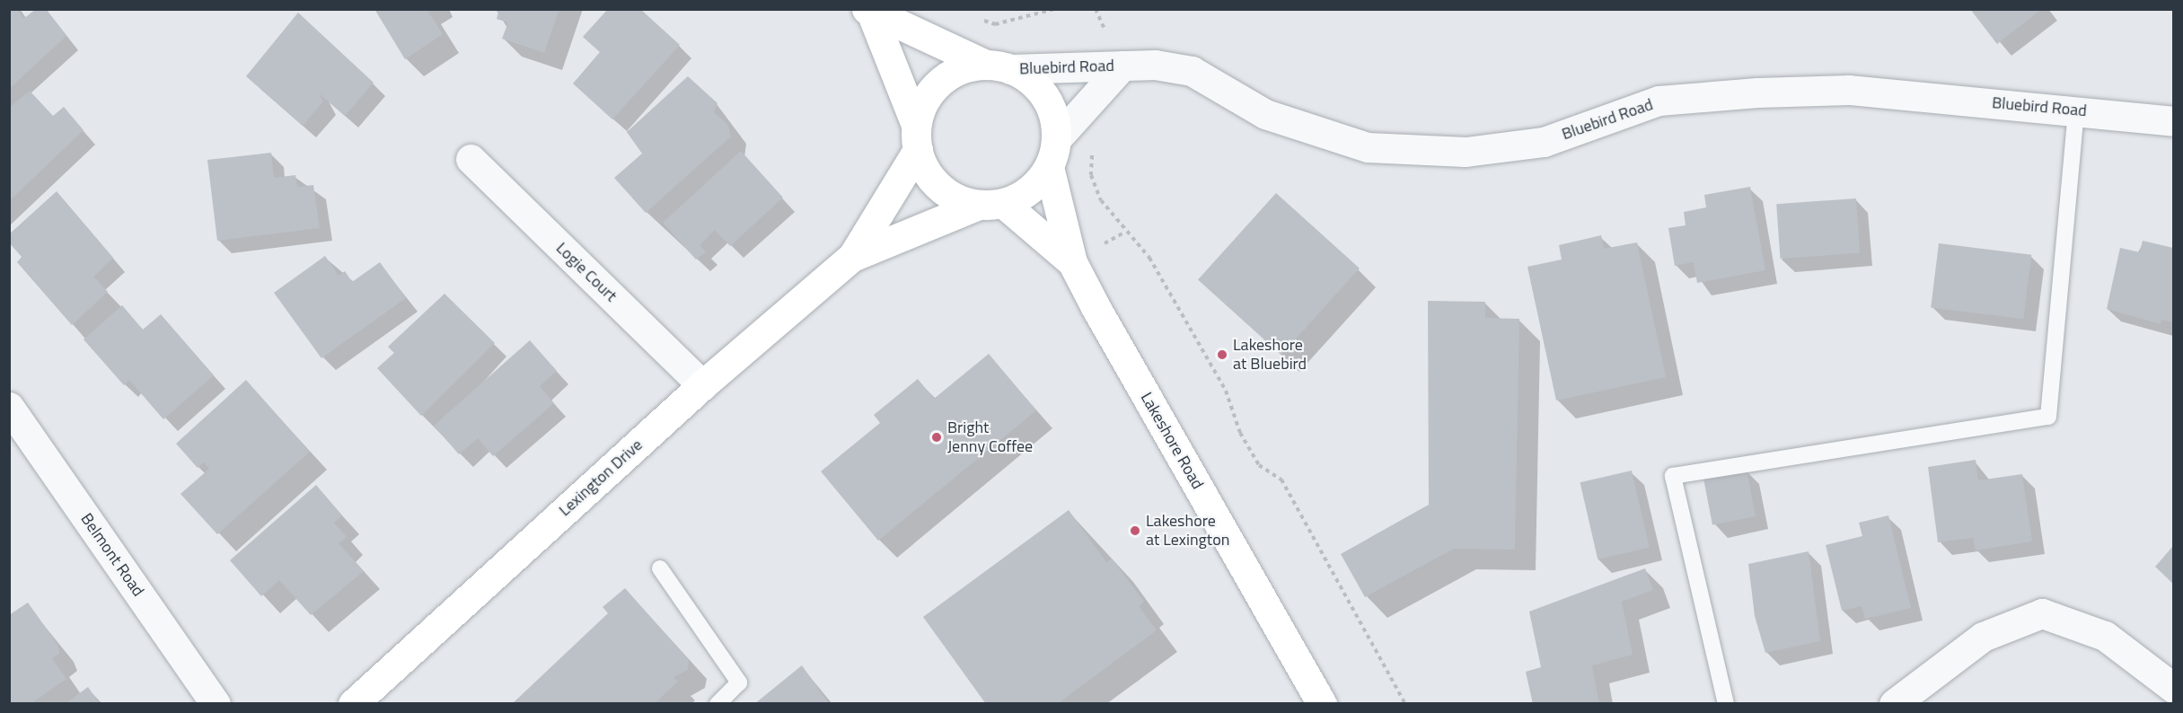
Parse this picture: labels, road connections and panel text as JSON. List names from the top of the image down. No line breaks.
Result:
{"streets":{"main road":["Lakeshore Road","Lexington Drive"],"street":["Bluebird Road","Logie Court","Belmont Road"]},"crossings":[["Bluebird Road","Lakeshore Road"],["Bluebird Road","Lexington Drive"],["Logie Court","Lexington Drive"],["Lakeshore Road","Lexington Drive"]],"places":["Lakeshore at Bluebird","Bright Jenny Coffee","Lakeshore at Lexington"]}
